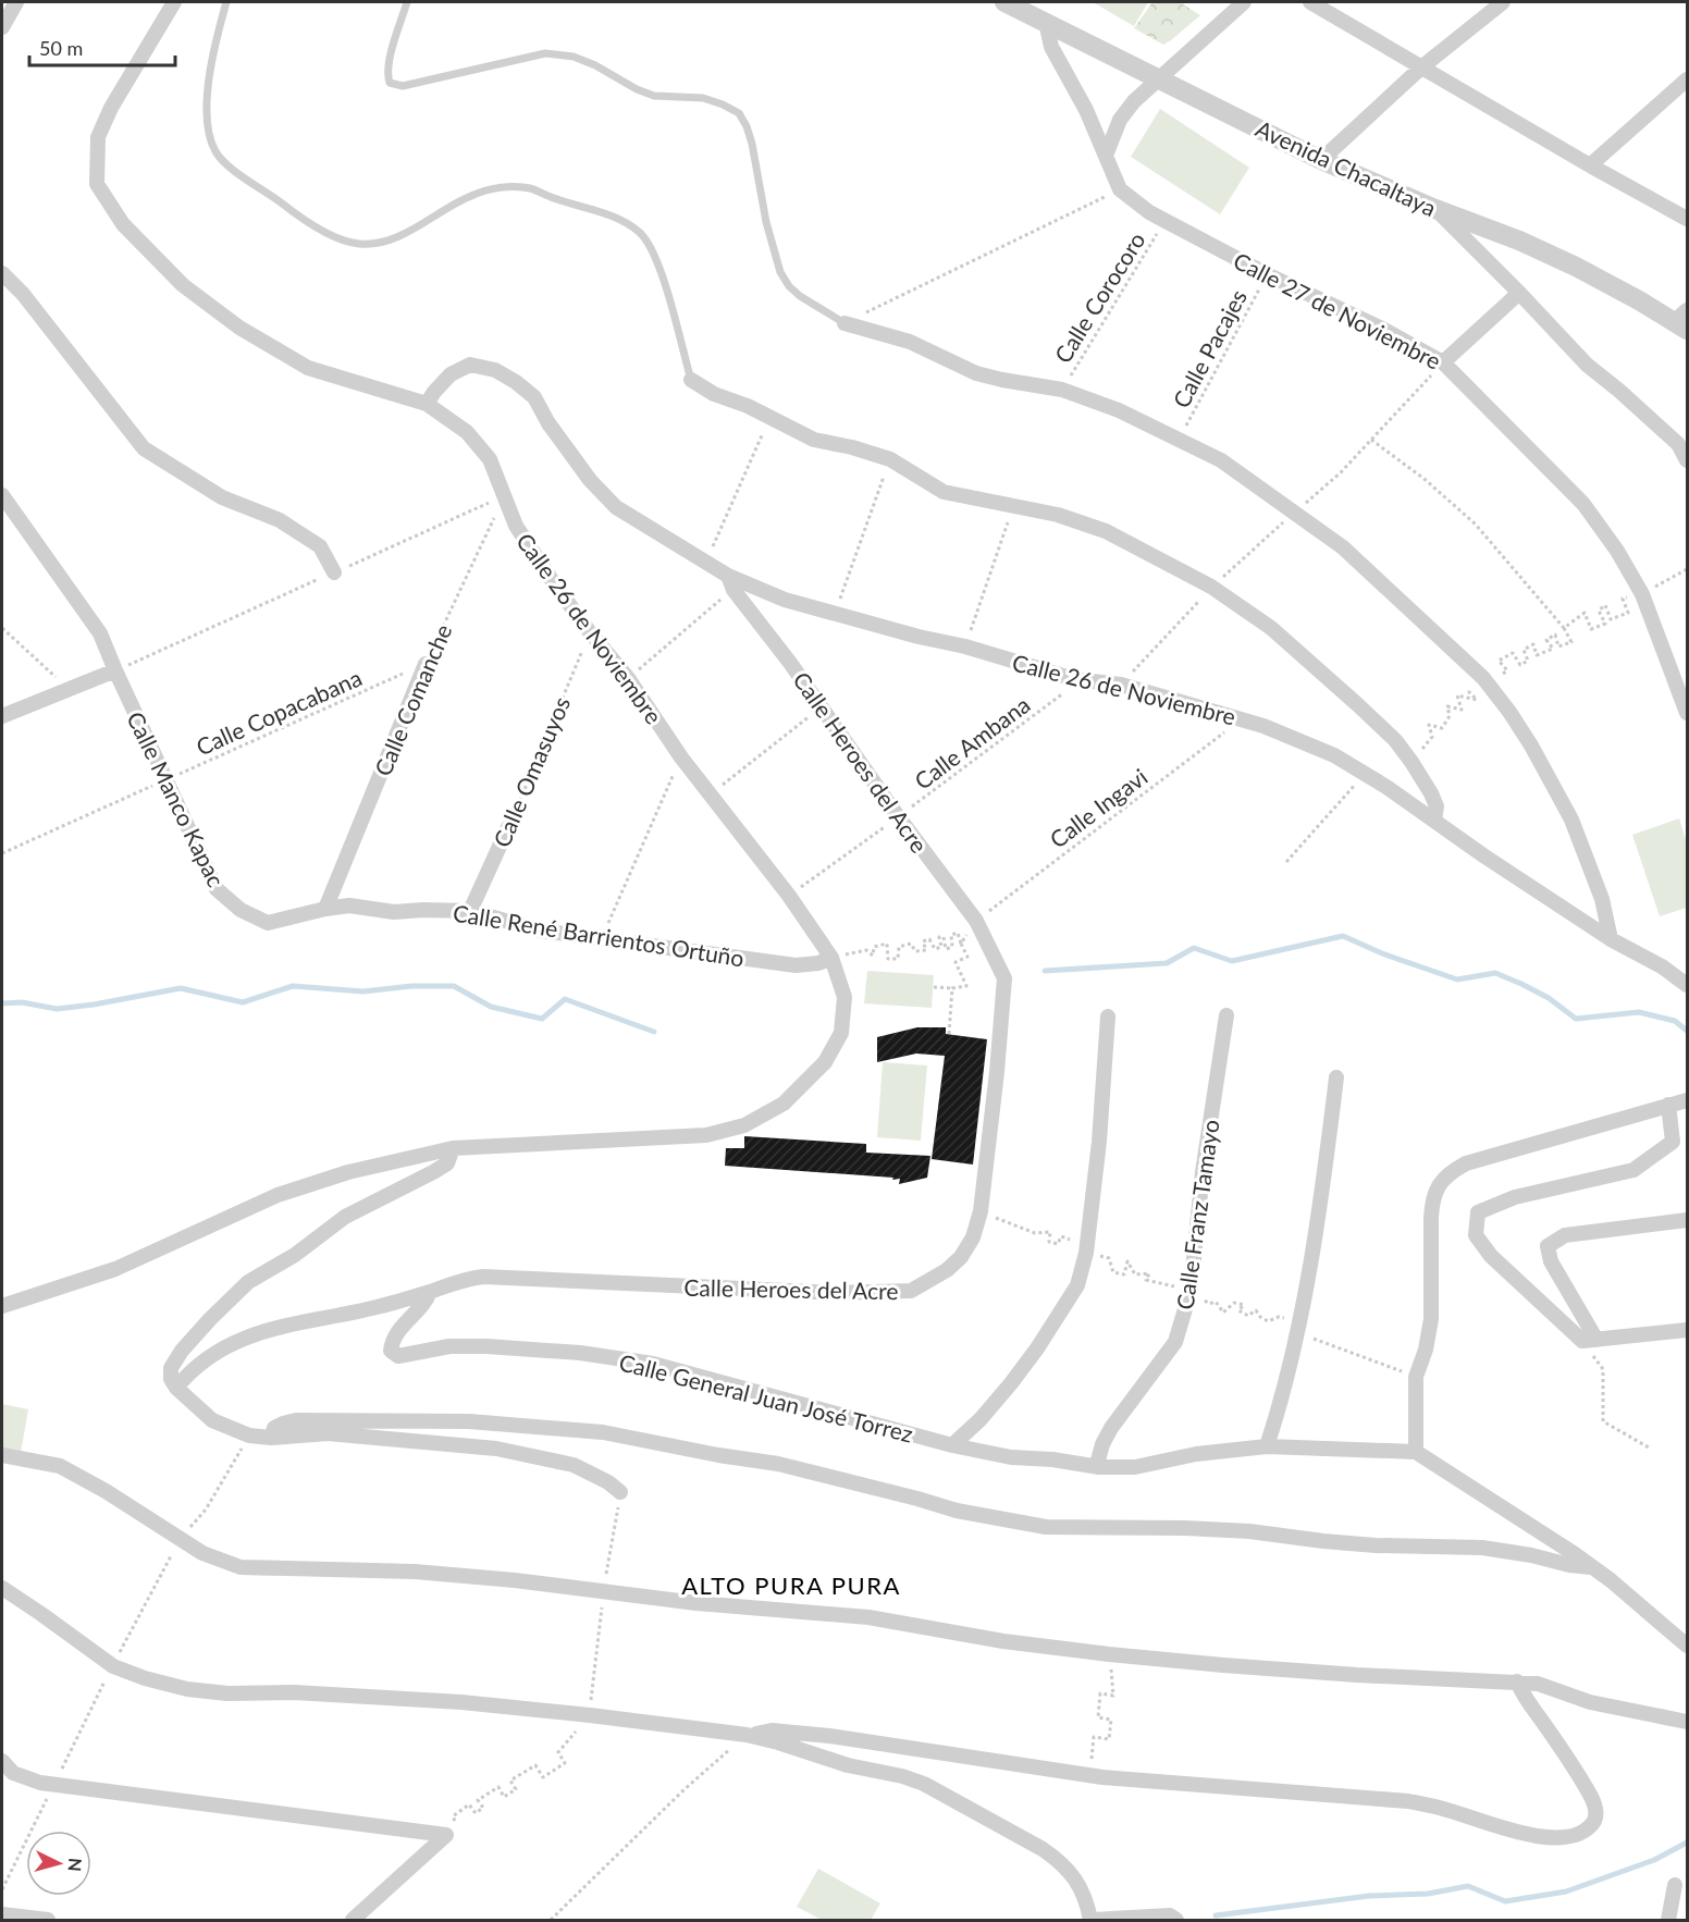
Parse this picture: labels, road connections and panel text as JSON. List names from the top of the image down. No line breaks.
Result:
{"streets":{"street":["Avenida Chacaltaya","Calle 27 de Noviembre","Calle 26 de Noviembre","Calle Comanche","Calle Heroes del Acre","Calle Omasuyos","Calle Manco Kapac","Calle René Barrientos Ortuño","Calle Franz Tamayo","Calle General Juan José Torrez"],"path":["Calle Corocoro","Calle Pacajes","Calle Copacabana","Calle Ambana","Calle Ingavi"]},"crossings":[["Avenida Chacaltaya","Calle 27 de Noviembre"],["Calle Corocoro","Calle 27 de Noviembre"],["Calle 27 de Noviembre","Calle Pacajes"],["Calle 26 de Noviembre","Calle Comanche"],["Calle 26 de Noviembre","Calle Ambana"],["Calle 26 de Noviembre","Calle Heroes del Acre"],["Calle 26 de Noviembre","Calle Omasuyos"],["Calle 26 de Noviembre","Calle Ingavi"],["Calle 26 de Noviembre","Calle René Barrientos Ortuño"],["Calle Comanche","Calle Copacabana"],["Calle Comanche","Calle Manco Kapac"],["Calle Comanche","Calle René Barrientos Ortuño"],["Calle Copacabana","Calle Manco Kapac"],["Calle Ambana","Calle Heroes del Acre"],["Calle Heroes del Acre","Calle Ingavi"],["Calle Heroes del Acre","Calle General Juan José Torrez"],["Calle Omasuyos","Calle René Barrientos Ortuño"],["Calle Manco Kapac","Calle René Barrientos Ortuño"],["Calle Franz Tamayo","Calle General Juan José Torrez"]],"districts":["ALTO PURA PURA"],"scale_bar":"50 m","north":"right"}
